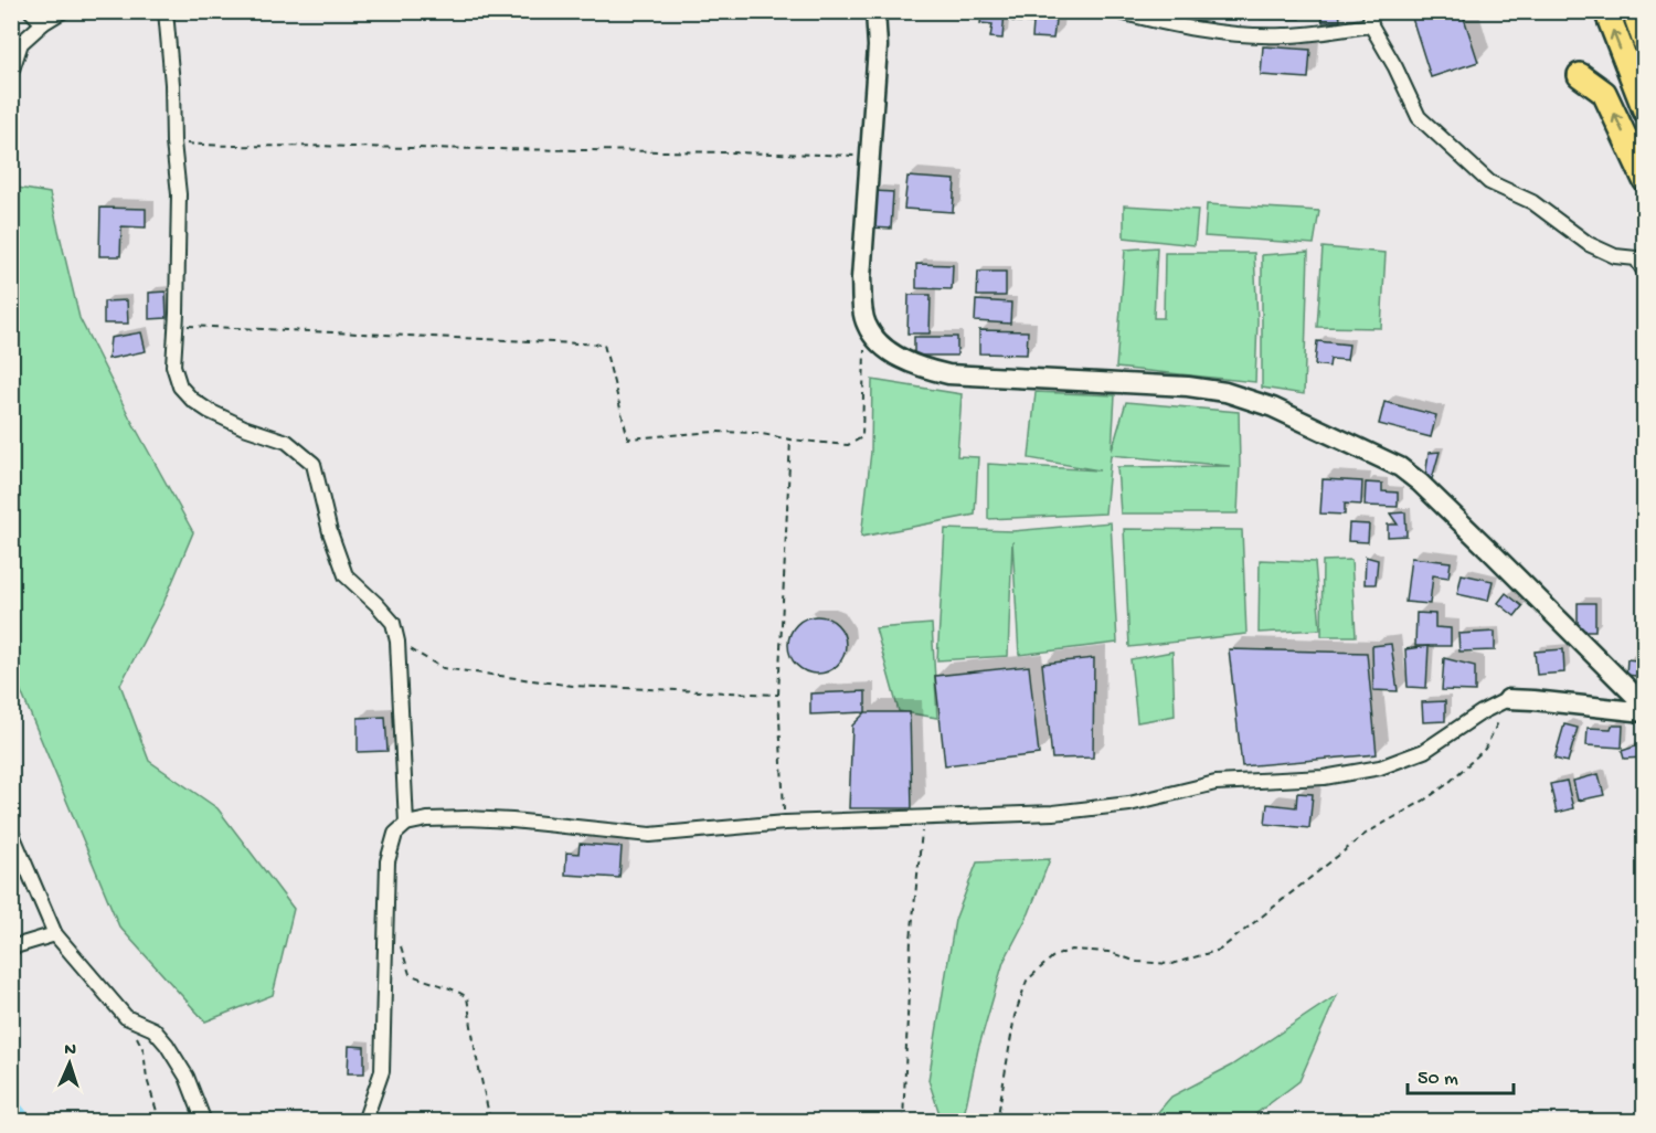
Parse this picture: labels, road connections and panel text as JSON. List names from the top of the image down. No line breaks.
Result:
{"scale_bar":"50 m","north":"top"}
